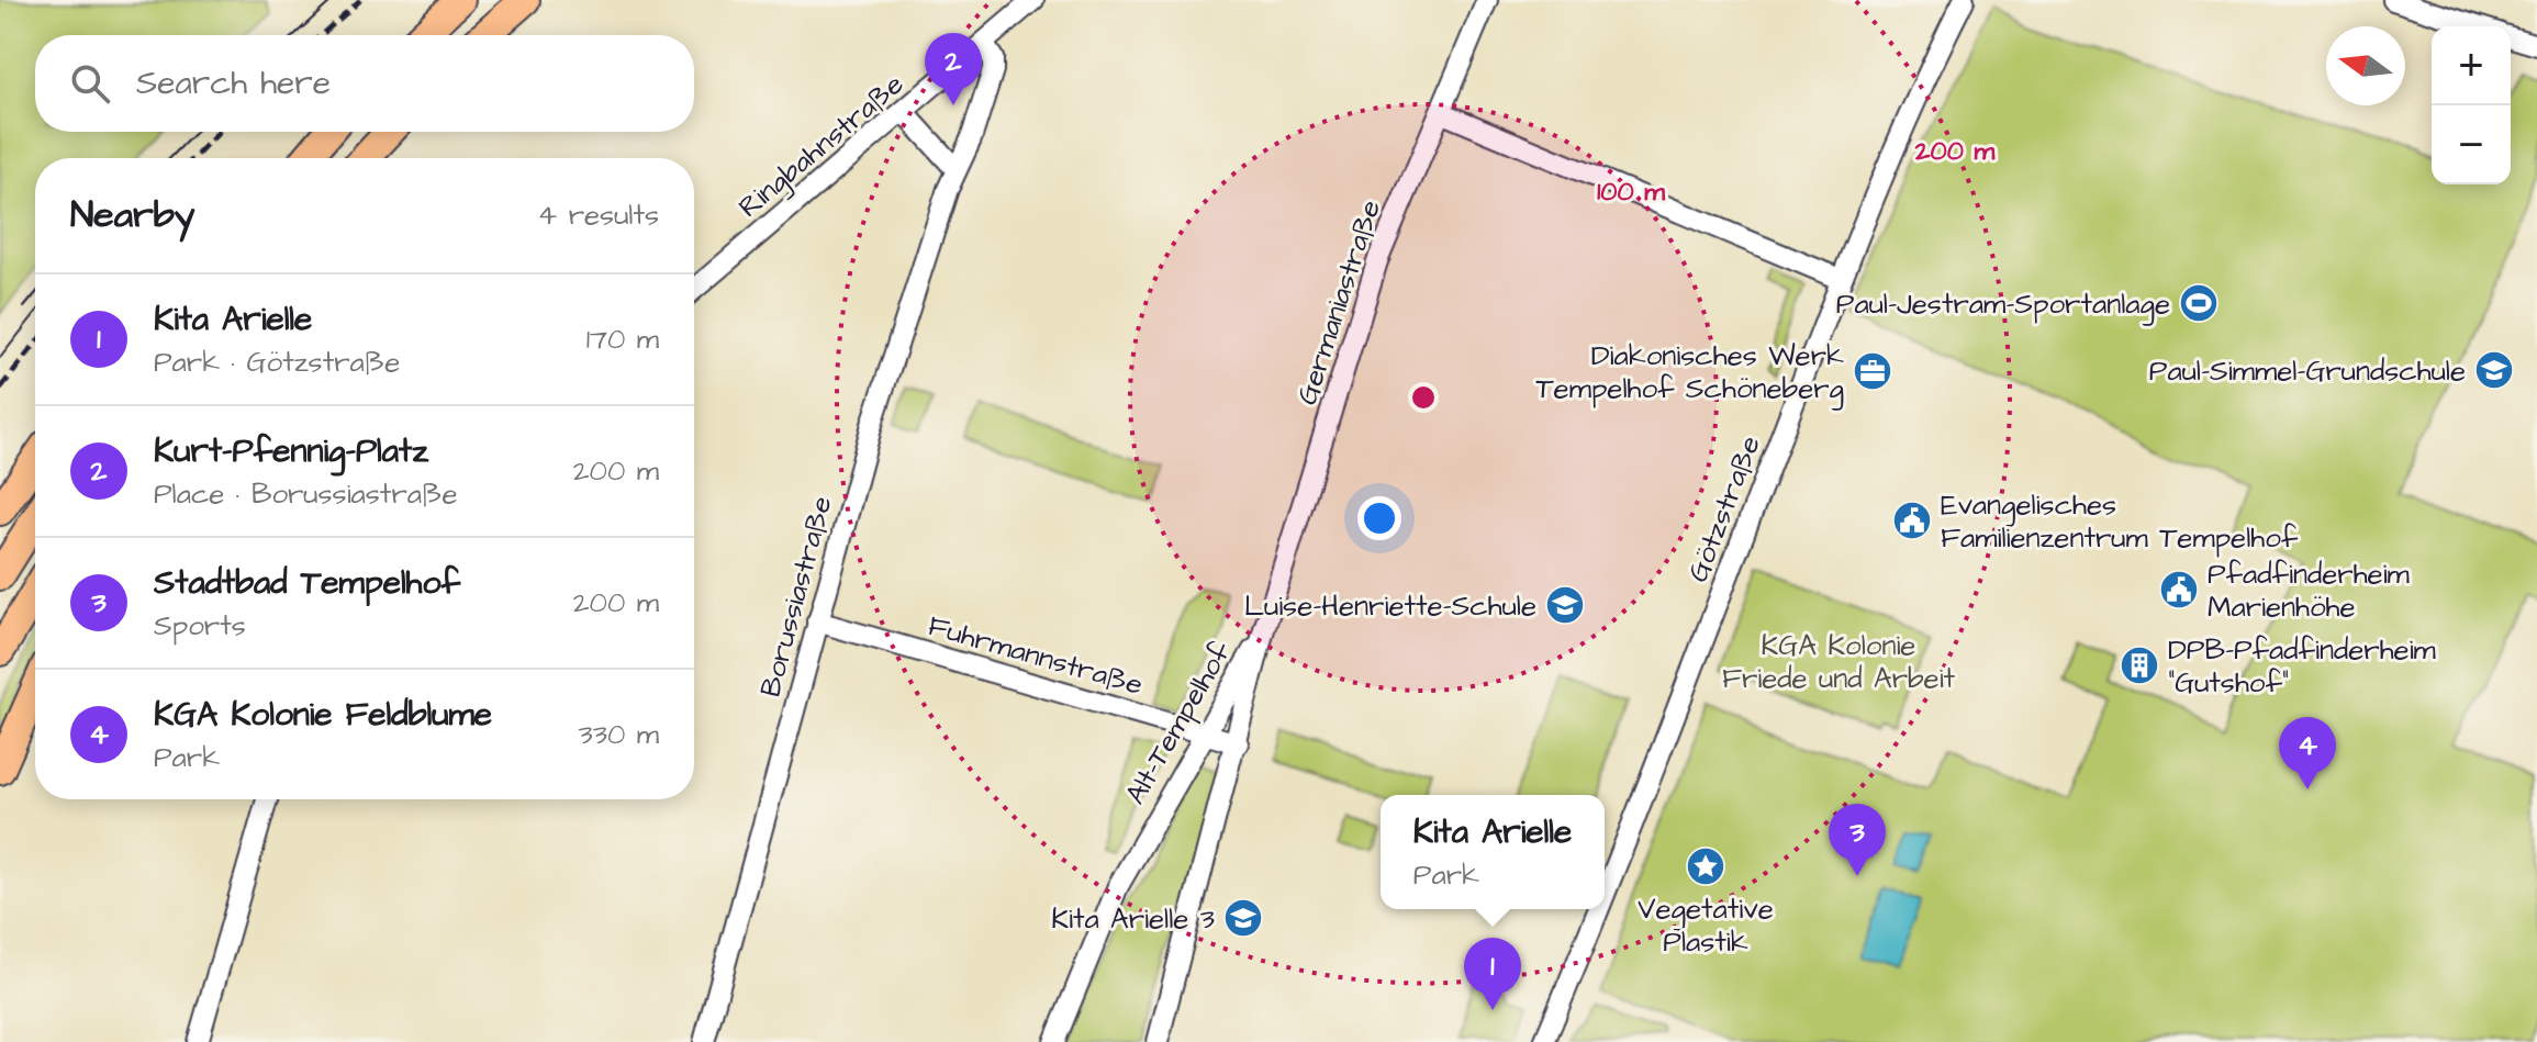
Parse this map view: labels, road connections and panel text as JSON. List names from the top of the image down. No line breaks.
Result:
{"streets":{"street":["Ringbahnstraße","Germaniastraße","Götzstraße","Borussiastraße","Fuhrmannstraße","Alt-Tempelhof"]},"crossings":[["Ringbahnstraße","Borussiastraße"],["Germaniastraße","Alt-Tempelhof"],["Borussiastraße","Fuhrmannstraße"],["Fuhrmannstraße","Alt-Tempelhof"]],"parks":["KGA Kolonie Friede und Arbeit"],"places":{"sports":["Paul-Jestram-Sportanlage"],"school or university":["Paul-Simmel-Grundschule","Luise-Henriette-Schule","Kita Arielle 3"],"office":["Diakonisches Werk Tempelhof Schöneberg"],"public building":["Evangelisches Familienzentrum Tempelhof","Pfadfinderheim Marienhöhe"],"building":["DPB-Pfadfinderheim \"Gutshof\""],"place":["Vegetative Plastik"]},"north":"left","page":{"map_buttons":["+","−"],"pins":["2","4","3","1"],"search":"Search here","heading":["Nearby","4 results"],"list":[{"mark":"1","name":"Kita Arielle","note":"Park · Götzstraße","value":"170 m"},{"mark":"2","name":"Kurt-Pfennig-Platz","note":"Place · Borussiastraße","value":"200 m"},{"mark":"3","name":"Stadtbad Tempelhof","note":"Sports","value":"200 m"},{"mark":"4","name":"KGA Kolonie Feldblume","note":"Park","value":"330 m"}],"popup":["Kita Arielle","Park"]},"rings":["200 m","100 m"]}
